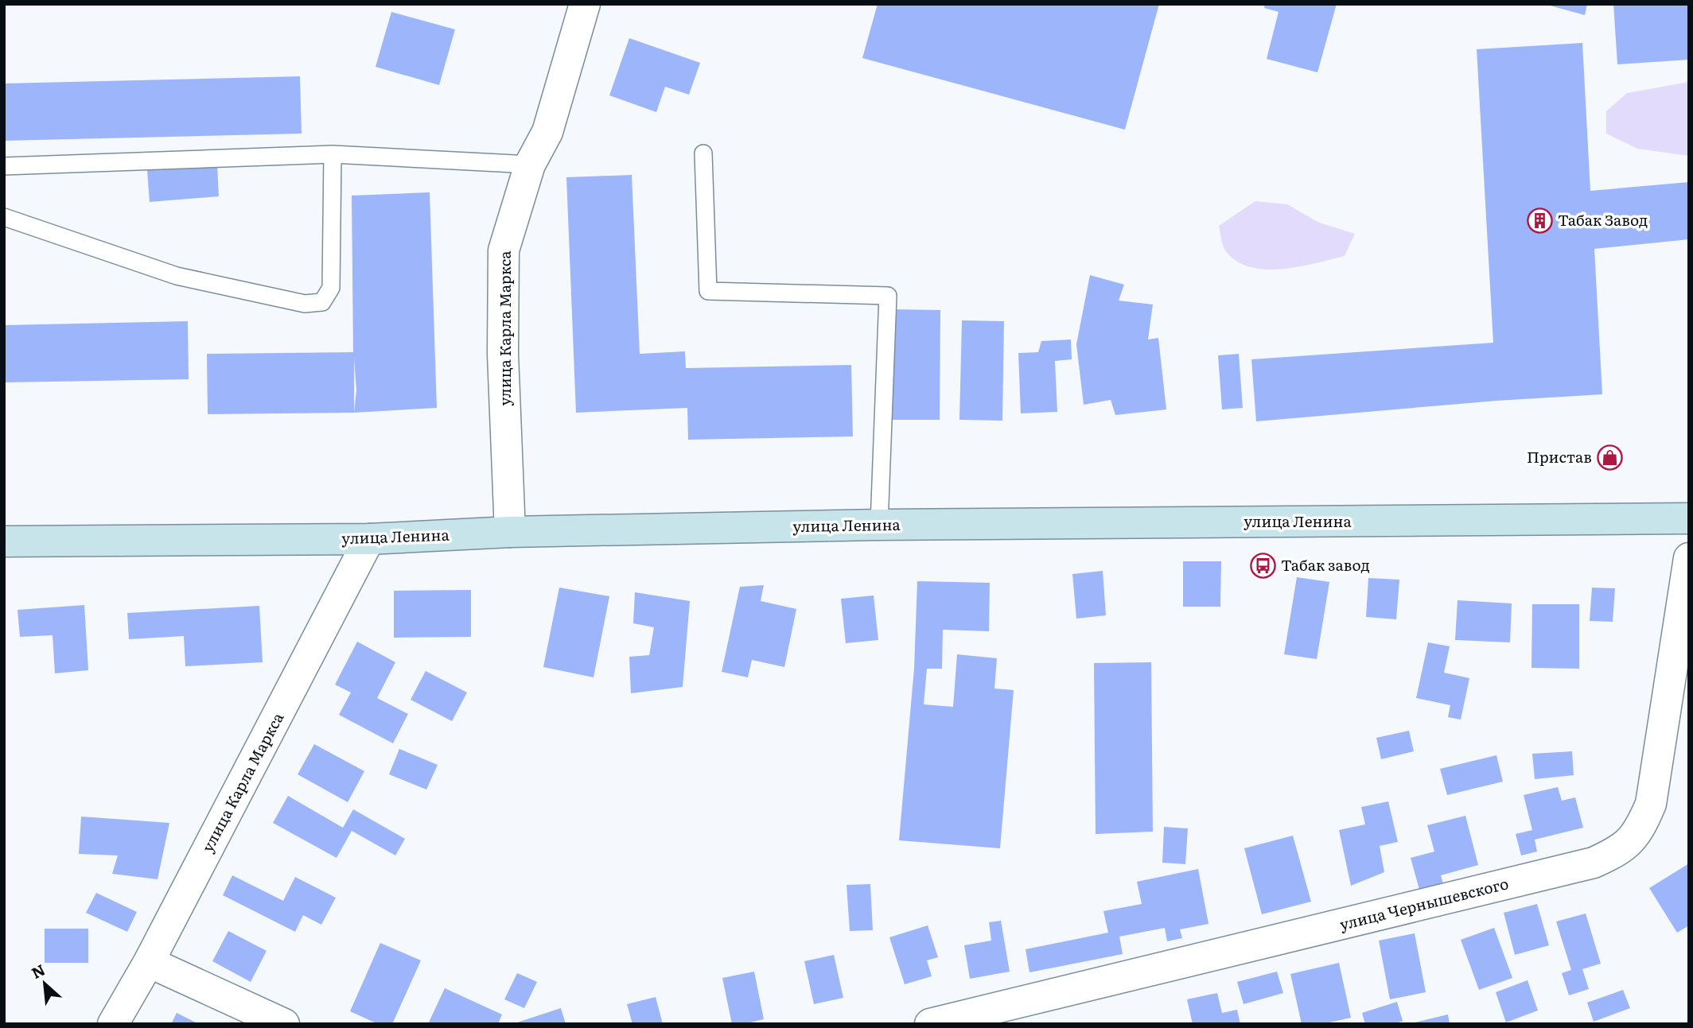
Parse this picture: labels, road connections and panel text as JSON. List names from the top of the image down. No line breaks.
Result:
{"streets":{"street":["улица Карла Маркса","улица Ленина","улица Чернышевского"]},"crossings":[["улица Карла Маркса","улица Ленина"]],"places":{"building":["Табак Завод"],"shop":["Пристав"],"bus stop":["Табак завод"]},"north":"top left"}
